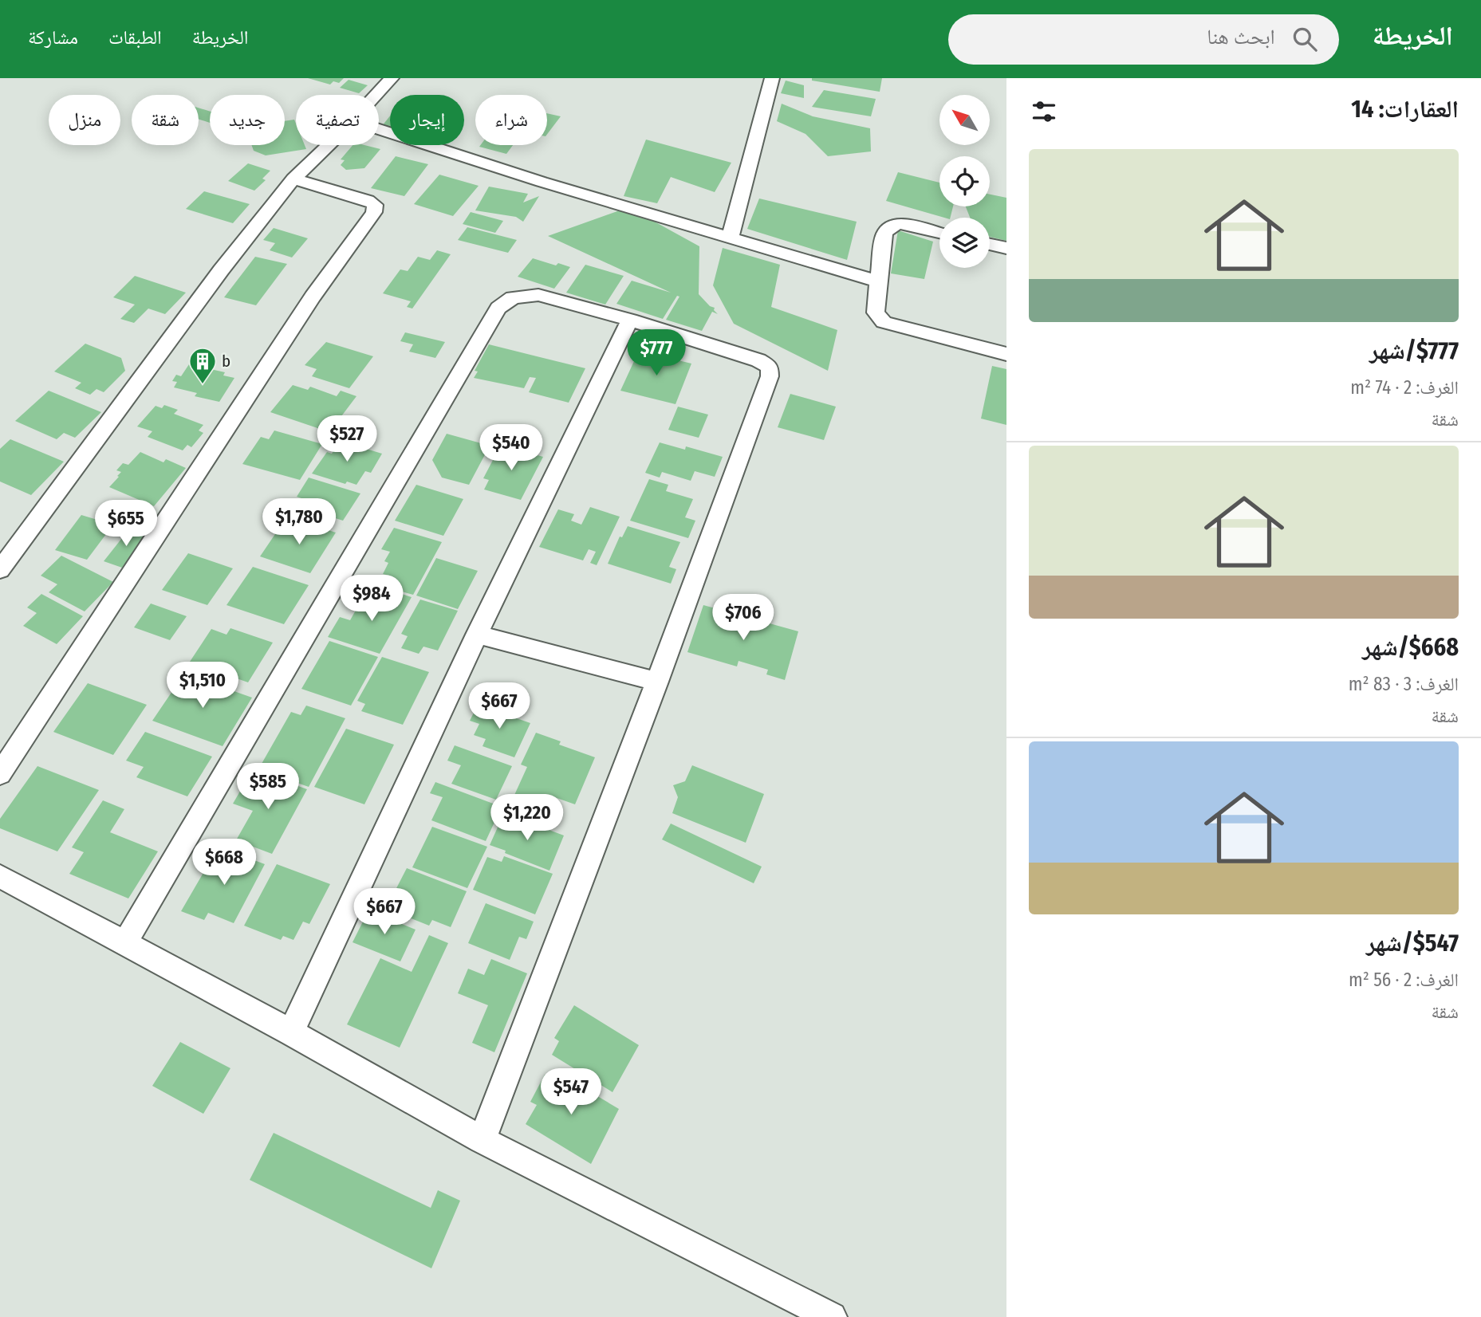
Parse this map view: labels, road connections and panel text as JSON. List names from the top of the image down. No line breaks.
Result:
{"places":{"building":["b"]},"north":"top left","page":{"header":"الخريطة","search":"ابحث هنا","nav":["الخريطة","الطبقات","مشاركة"],"heading":"العقارات: 14","chip":["شراء","إيجار","تصفية","جديد","شقة","منزل"],"list":[{"name":"$777/شهر","note":"الغرف: 2 · 74 m² · شقة"},{"name":"$668/شهر","note":"الغرف: 3 · 83 m² · شقة"},{"name":"$547/شهر","note":"الغرف: 2 · 56 m² · شقة"}],"price":["$777","$527","$540","$1,780","$655","$984","$706","$1,510","$667","$585","$1,220","$668","$667","$547"]}}
